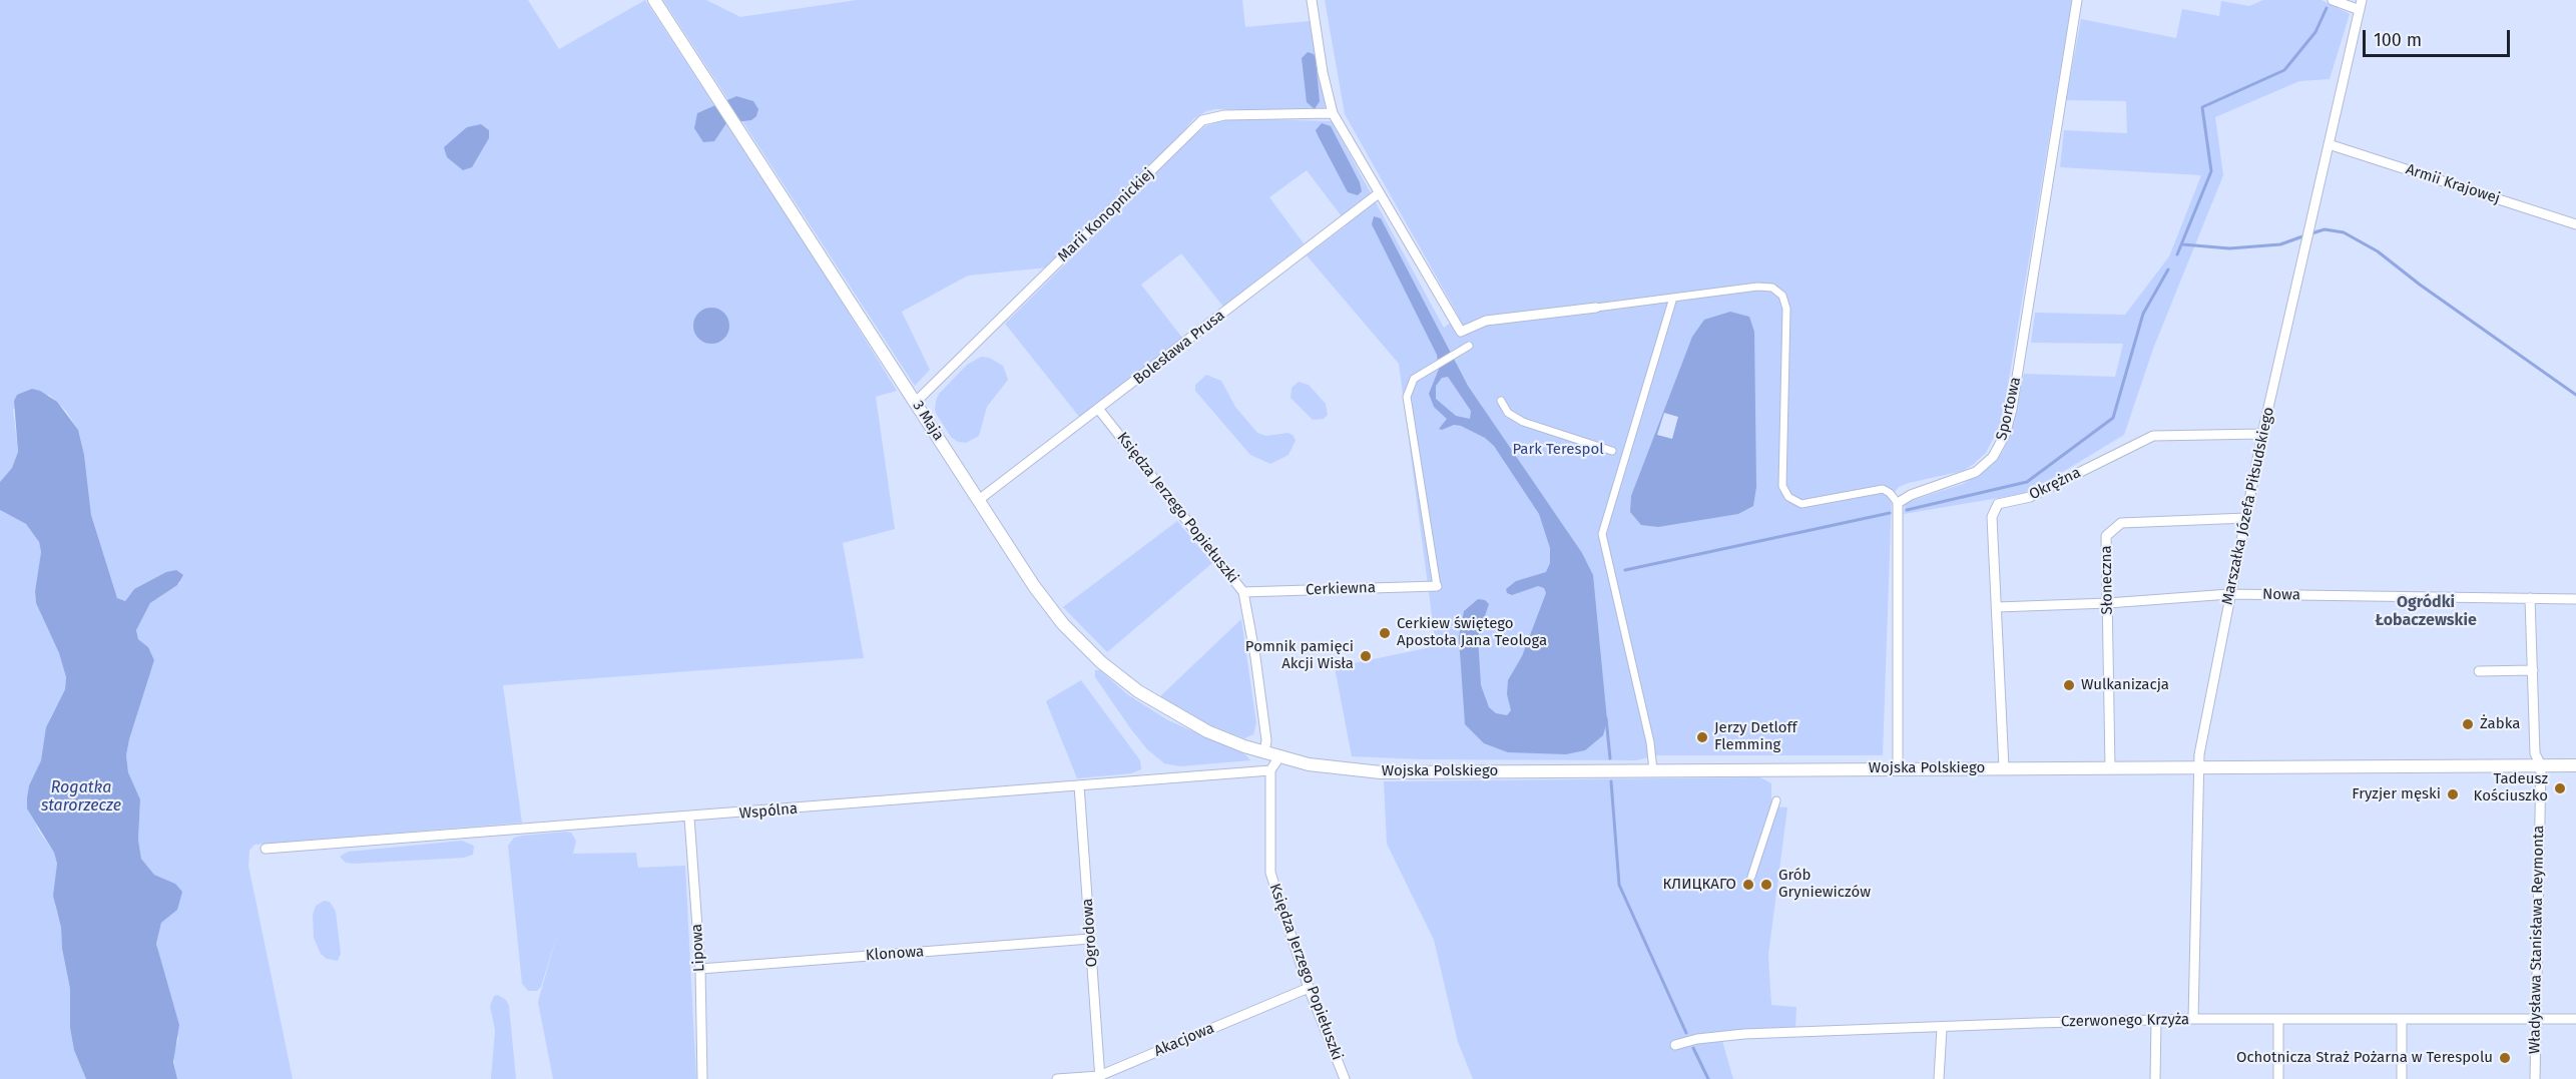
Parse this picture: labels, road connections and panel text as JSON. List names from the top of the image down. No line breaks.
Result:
{"streets":{"street":["Armii Krajowej","Marii Konopnickiej","Bolesława Prusa","Sportowa","3 Maja","Okrężna","Marszałka Józefa Piłsudskiego","Księdza Jerzego Popiełuszki","Słoneczna","Cerkiewna","Nowa","Wojska Polskiego","Wspólna","Ogrodowa","Władysława Stanisława Reymonta","Lipowa","Klonowa","Czerwonego Krzyża","Akacjowa"]},"crossings":[["Armii Krajowej","Marszałka Józefa Piłsudskiego"],["Marii Konopnickiej","3 Maja"],["Bolesława Prusa","3 Maja"],["Bolesława Prusa","Księdza Jerzego Popiełuszki"],["3 Maja","Księdza Jerzego Popiełuszki"],["3 Maja","Wojska Polskiego"],["Okrężna","Marszałka Józefa Piłsudskiego"],["Okrężna","Nowa"],["Okrężna","Wojska Polskiego"],["Marszałka Józefa Piłsudskiego","Słoneczna"],["Marszałka Józefa Piłsudskiego","Nowa"],["Marszałka Józefa Piłsudskiego","Wojska Polskiego"],["Marszałka Józefa Piłsudskiego","Czerwonego Krzyża"],["Księdza Jerzego Popiełuszki","Cerkiewna"],["Księdza Jerzego Popiełuszki","Wspólna"],["Księdza Jerzego Popiełuszki","Akacjowa"],["Słoneczna","Nowa"],["Słoneczna","Wojska Polskiego"],["Wojska Polskiego","Władysława Stanisława Reymonta"],["Wspólna","Ogrodowa"],["Wspólna","Lipowa"],["Ogrodowa","Klonowa"],["Ogrodowa","Akacjowa"],["Władysława Stanisława Reymonta","Czerwonego Krzyża"],["Lipowa","Klonowa"]],"districts":["Ogródki Łobaczewskie"],"water":["Rogatka starorzecze"],"parks":["Park Terespol"],"places":["Cerkiew świętego Apostoła Jana Teologa","Pomnik pamięci Akcji Wisła","Wulkanizacja","Żabka","Jerzy Detloff Flemming","Tadeusz Kościuszko","Fryzjer męski","КЛИЦКАГО","Grób Gryniewiczów","Ochotnicza Straż Pożarna w Terespolu"],"scale_bar":"100 m"}
